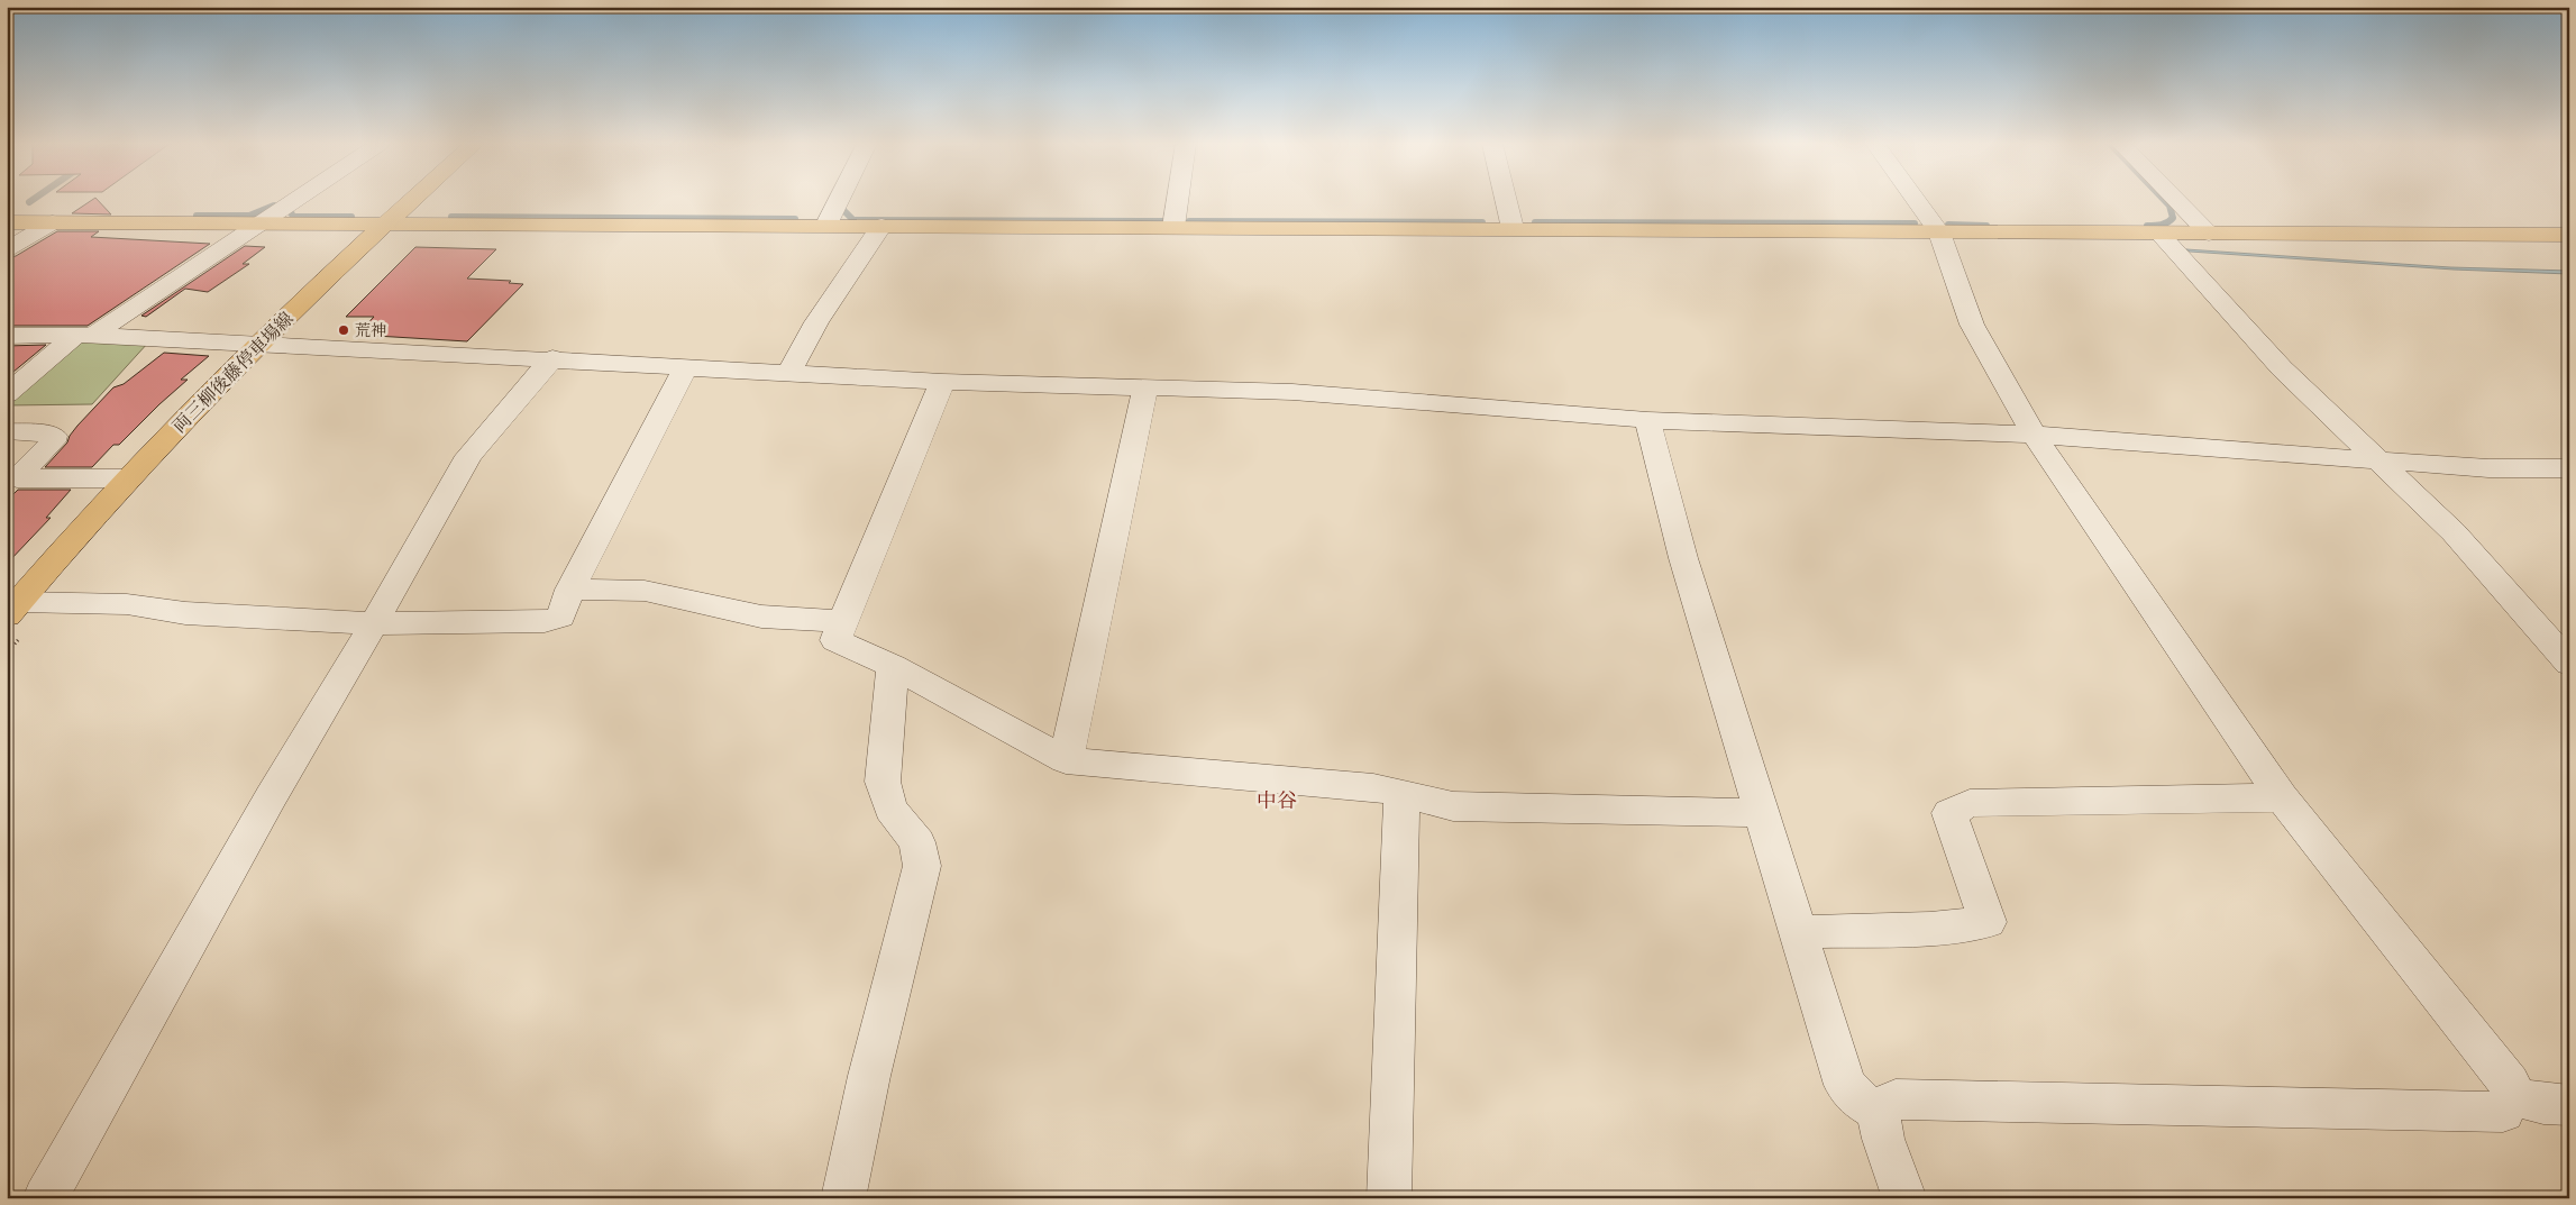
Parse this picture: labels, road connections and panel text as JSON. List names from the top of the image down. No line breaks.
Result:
{"streets":{"main road":["両三柳後藤停車場線"]},"districts":["中谷"],"places":["荒神"]}
